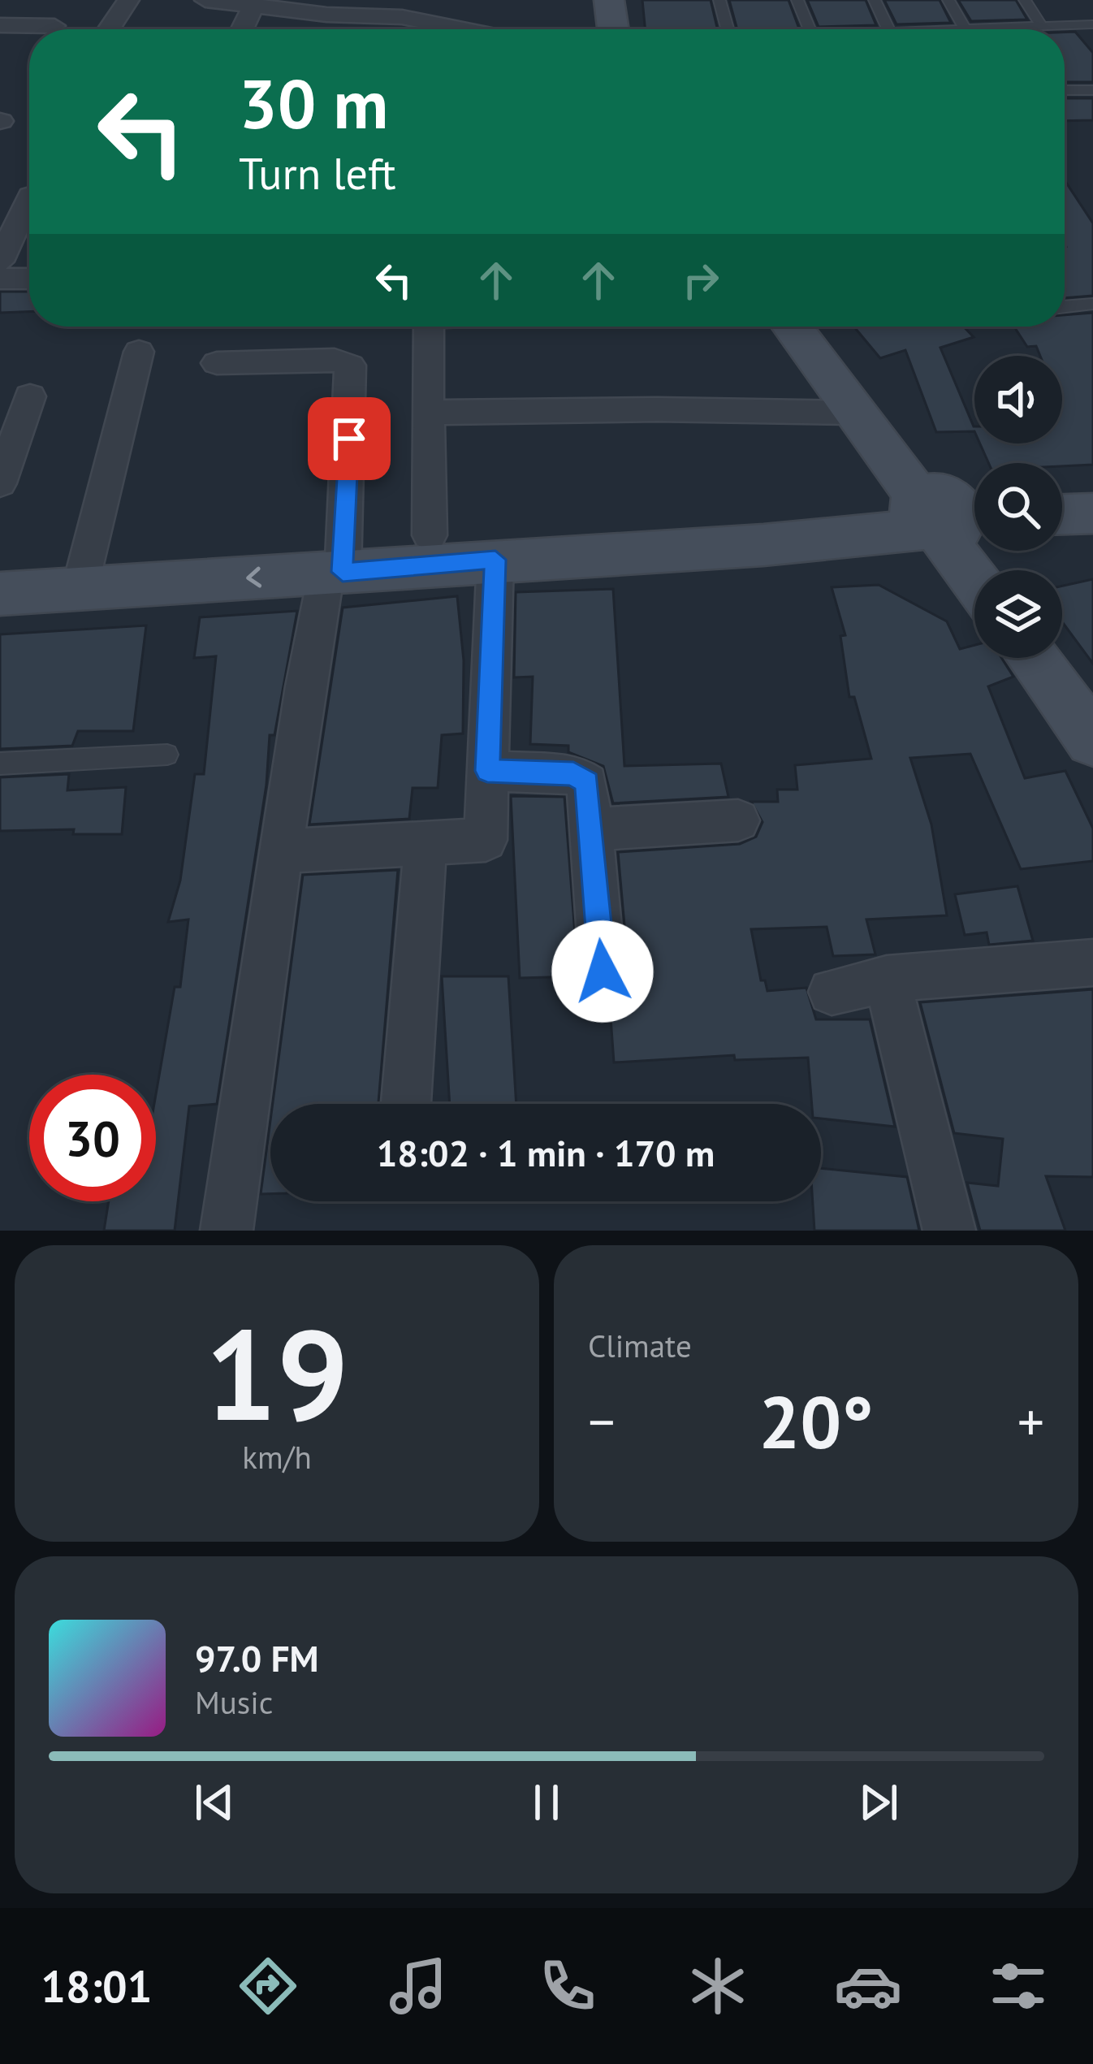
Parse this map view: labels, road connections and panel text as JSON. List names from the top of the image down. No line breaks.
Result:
{"page":{"turn":["30 m","Turn left"],"limit":"30","trip":"18:02 · 1 min · 170 m","tile":[["19","km/h"],"Climate"],"heat":["−","20°","+"],"song":["97.0 FM","Music"],"tabs":"18:01"}}
